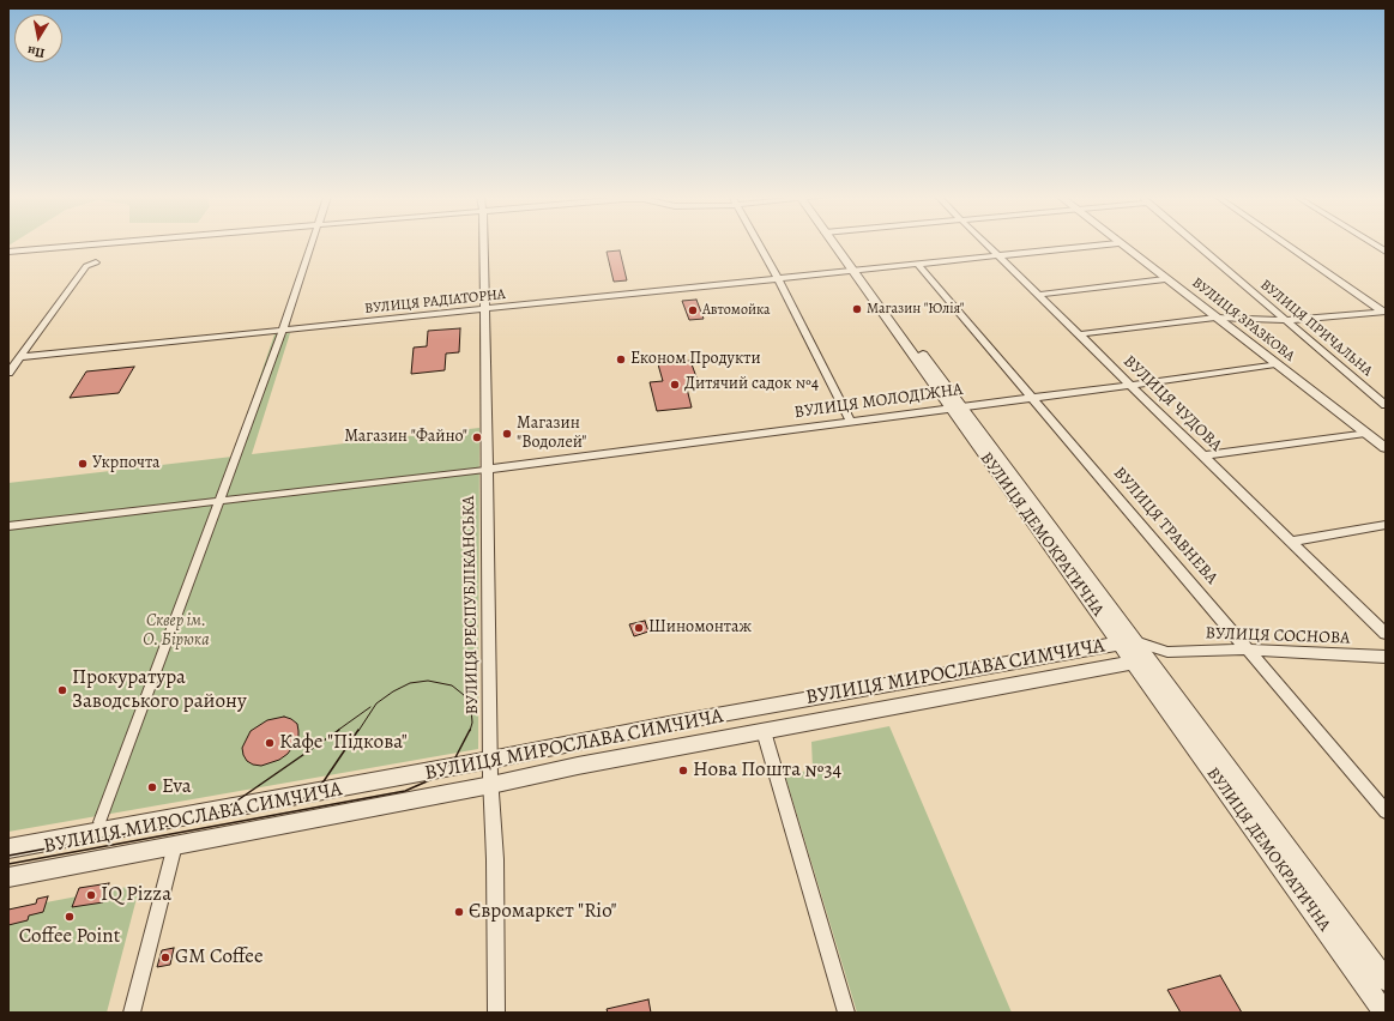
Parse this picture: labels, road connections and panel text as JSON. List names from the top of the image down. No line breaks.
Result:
{"streets":{"street":["ВУЛИЦЯ РАДІАТОРНА","ВУЛИЦЯ ЗРАЗКОВА","ВУЛИЦЯ ПРИЧАЛЬНА","ВУЛИЦЯ МОЛОДІЖНА","ВУЛИЦЯ ЧУДОВА","ВУЛИЦЯ ТРАВНЕВА","ВУЛИЦЯ ДЕМОКРАТИЧНА","ВУЛИЦЯ РЕСПУБЛІКАНСЬКА","ВУЛИЦЯ СОСНОВА","ВУЛИЦЯ МИРОСЛАВА СИМЧИЧА"]},"crossings":[["ВУЛИЦЯ РАДІАТОРНА","ВУЛИЦЯ ЧУДОВА"],["ВУЛИЦЯ РАДІАТОРНА","ВУЛИЦЯ ТРАВНЕВА"],["ВУЛИЦЯ РАДІАТОРНА","ВУЛИЦЯ ДЕМОКРАТИЧНА"],["ВУЛИЦЯ РАДІАТОРНА","ВУЛИЦЯ РЕСПУБЛІКАНСЬКА"],["ВУЛИЦЯ ЗРАЗКОВА","ВУЛИЦЯ МОЛОДІЖНА"],["ВУЛИЦЯ МОЛОДІЖНА","ВУЛИЦЯ ЧУДОВА"],["ВУЛИЦЯ МОЛОДІЖНА","ВУЛИЦЯ ТРАВНЕВА"],["ВУЛИЦЯ МОЛОДІЖНА","ВУЛИЦЯ ДЕМОКРАТИЧНА"],["ВУЛИЦЯ МОЛОДІЖНА","ВУЛИЦЯ РЕСПУБЛІКАНСЬКА"],["ВУЛИЦЯ ТРАВНЕВА","ВУЛИЦЯ СОСНОВА"],["ВУЛИЦЯ ДЕМОКРАТИЧНА","ВУЛИЦЯ МИРОСЛАВА СИМЧИЧА"],["ВУЛИЦЯ РЕСПУБЛІКАНСЬКА","ВУЛИЦЯ МИРОСЛАВА СИМЧИЧА"]],"parks":["Сквер ім. О. Бірюка"],"places":["Магазин \"Юлія\"","Автомойка","Економ Продукти","Дитячий садок №4","Магазин \"Водолей\"","Магазин \"Файно\"","Укрпочта","Шиномонтаж","Прокуратура Заводського району","Кафе \"Підкова\"","Нова Пошта №34","Eva","IQ Pіzza","Євромаркет \"Rio\"","Coffee Point","GM Coffee"],"north":"bottom"}
